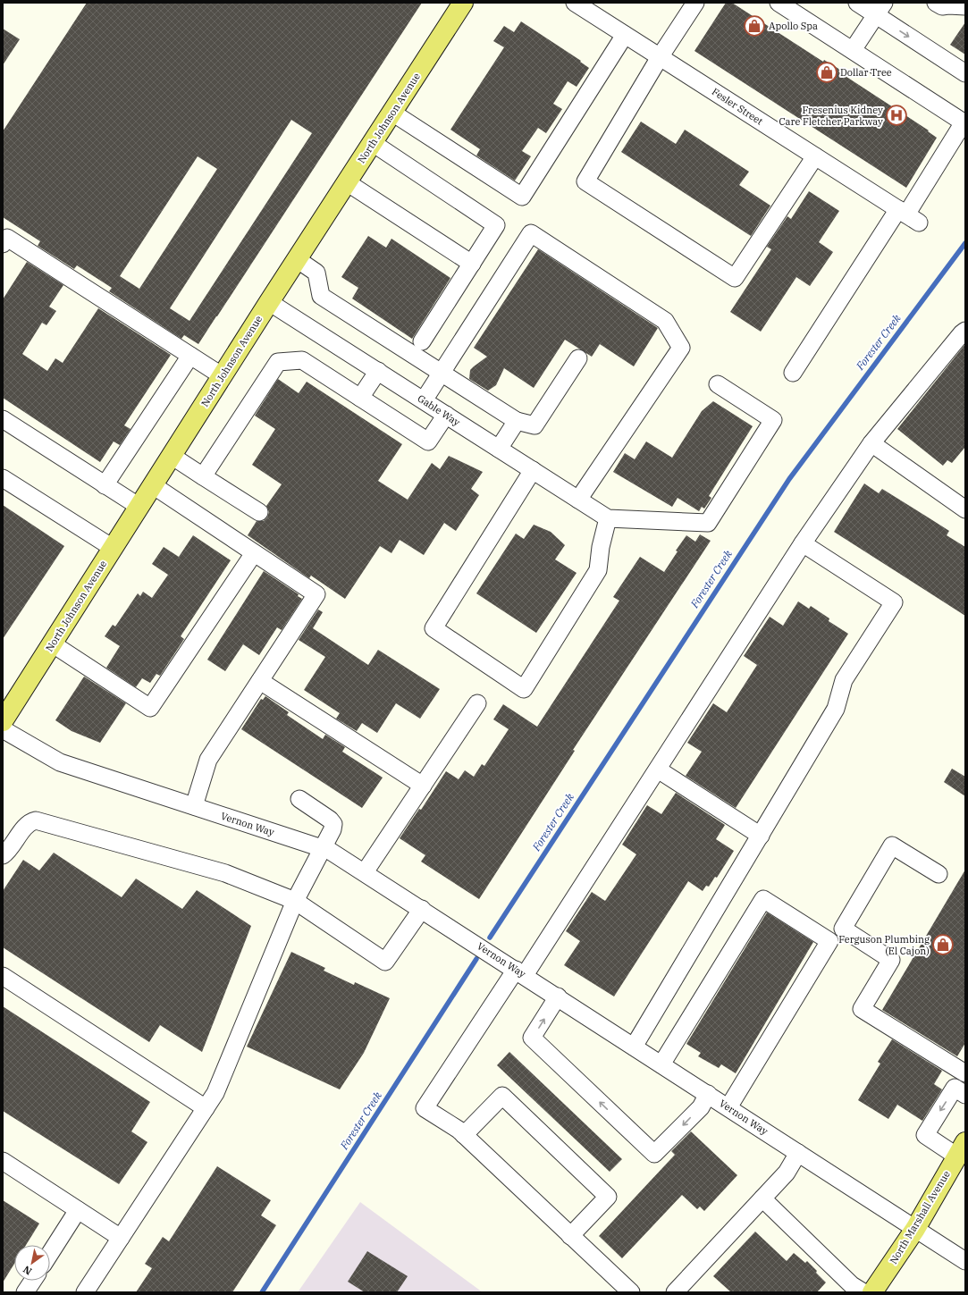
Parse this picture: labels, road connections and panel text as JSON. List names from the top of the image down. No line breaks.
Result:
{"streets":{"main road":["North Johnson Avenue","North Marshall Avenue"],"street":["Fesler Street","Gable Way","Vernon Way"]},"crossings":[["North Johnson Avenue","Gable Way"],["Vernon Way","North Marshall Avenue"]],"water":["Forester Creek"],"places":{"shop":["Apollo Spa","Dollar Tree","Ferguson Plumbing (El Cajon)"],"hospital":["Fresenius Kidney Care Fletcher Parkway"]},"north":"bottom left"}
